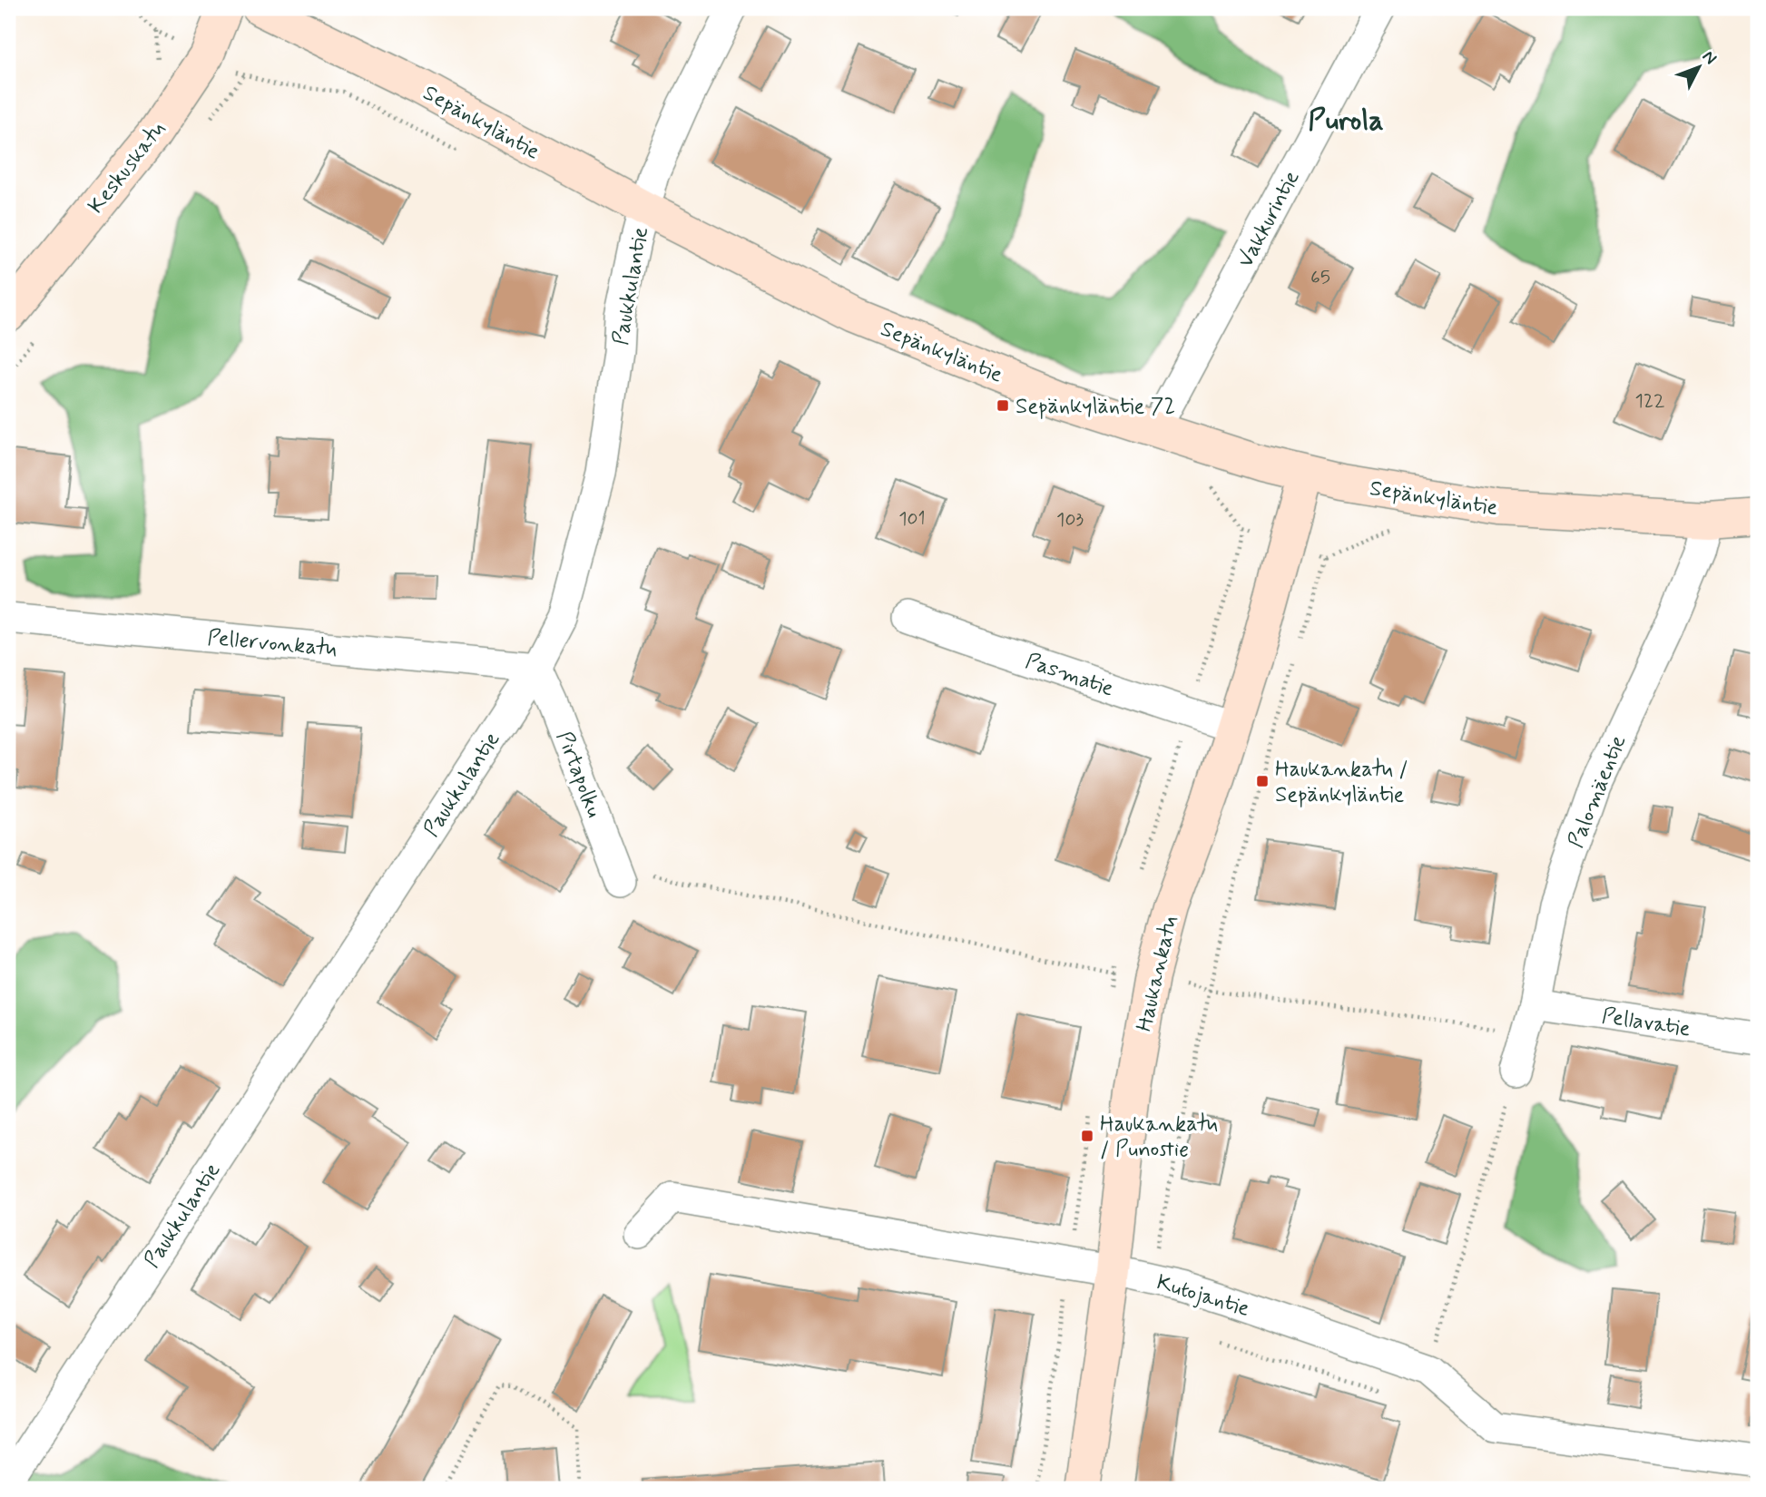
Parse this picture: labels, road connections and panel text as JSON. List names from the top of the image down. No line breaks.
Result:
{"streets":{"main road":["Sepänkyläntie","Keskuskatu","Haukankatu"],"street":["Vakkurintie","Paukkulantie","Pellervonkatu","Pasmatie","Pirtapolku","Palomäentie","Pellavatie","Kutojantie"]},"crossings":[["Sepänkyläntie","Vakkurintie"],["Sepänkyläntie","Paukkulantie"],["Sepänkyläntie","Palomäentie"],["Sepänkyläntie","Haukankatu"],["Paukkulantie","Pellervonkatu"],["Paukkulantie","Pirtapolku"],["Pellervonkatu","Pirtapolku"],["Pasmatie","Haukankatu"],["Palomäentie","Pellavatie"],["Haukankatu","Kutojantie"]],"districts":["Purola"],"places":{"transit":["Sepänkyläntie 72","Haukankatu / Sepänkyläntie","Haukankatu / Punostie"]},"house_numbers":["65","122","101","103"],"north":"top right"}
